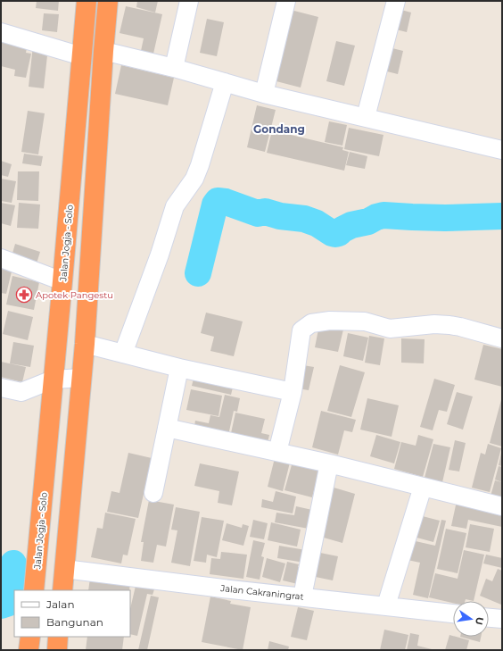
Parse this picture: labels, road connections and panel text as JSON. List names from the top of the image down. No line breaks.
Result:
{"streets":{"highway":["Jalan Jogja - Solo"],"street":["Jalan Cakraningrat"]},"districts":["Gondang"],"places":{"pharmacy":["Apotek Pangestu"]},"legend":["Jalan","Bangunan"],"north":"right"}
